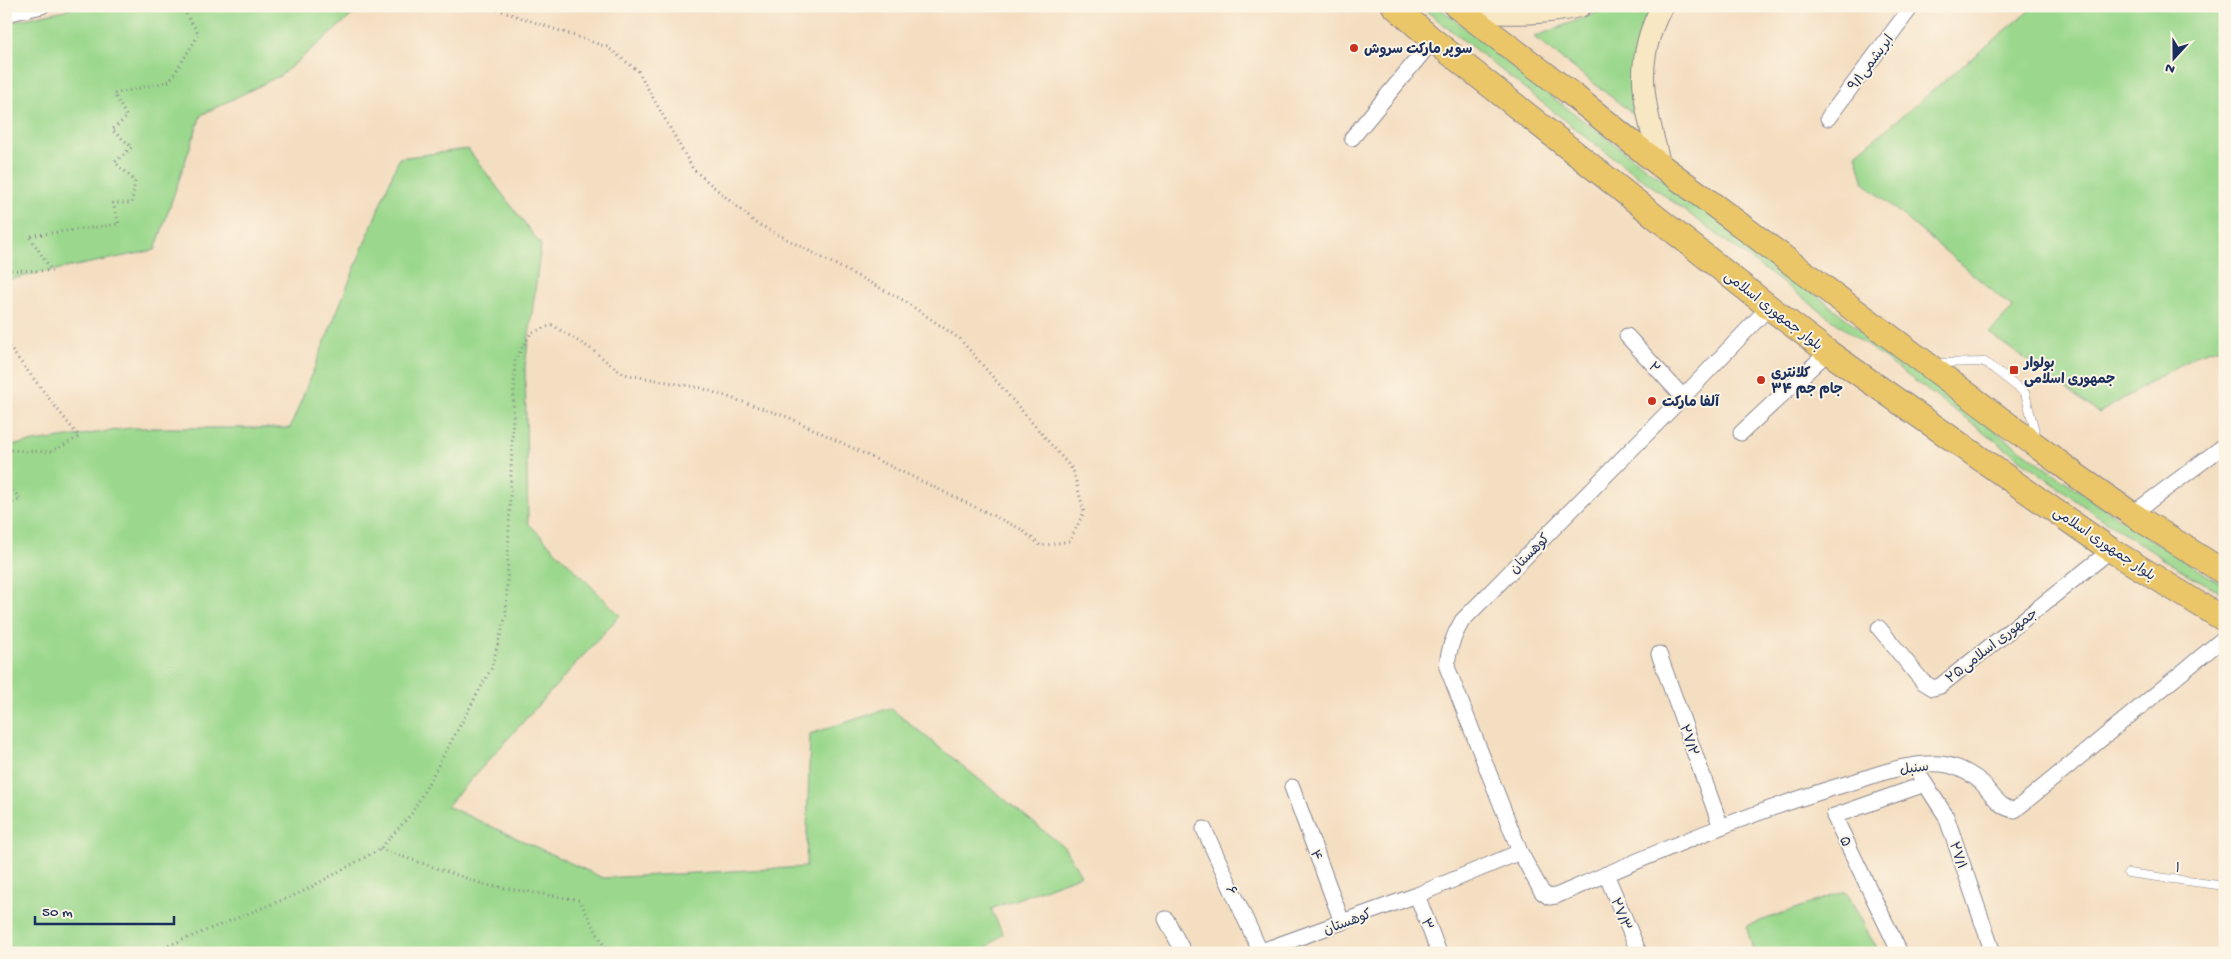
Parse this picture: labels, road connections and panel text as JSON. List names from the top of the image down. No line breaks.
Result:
{"streets":{"main road":["بلوار جمهوری اسلامی"],"street":["۹/۱ابریشمی","۲","کوهستان","جمهوری اسلامی۲۵","۲۷/۲","سنبل","۵","۴","۲۷/۱","۶","۲۷/۳","۳"],"lane":["۱"]},"crossings":[["بلوار جمهوری اسلامی","کوهستان"],["بلوار جمهوری اسلامی","جمهوری اسلامی۲۵"],["۲","کوهستان"],["کوهستان","سنبل"],["کوهستان","۴"],["کوهستان","۶"],["کوهستان","۳"],["۲۷/۲","سنبل"],["سنبل","۲۷/۱"],["سنبل","۲۷/۳"],["۵","۲۷/۱"]],"places":{"other":["سوپر مارکت سروش","کلانتری ۳۴ جام جم","آلفا مارکت"],"transit":["بولوار جمهوری اسلامی"]},"scale_bar":"50 m","north":"bottom"}
